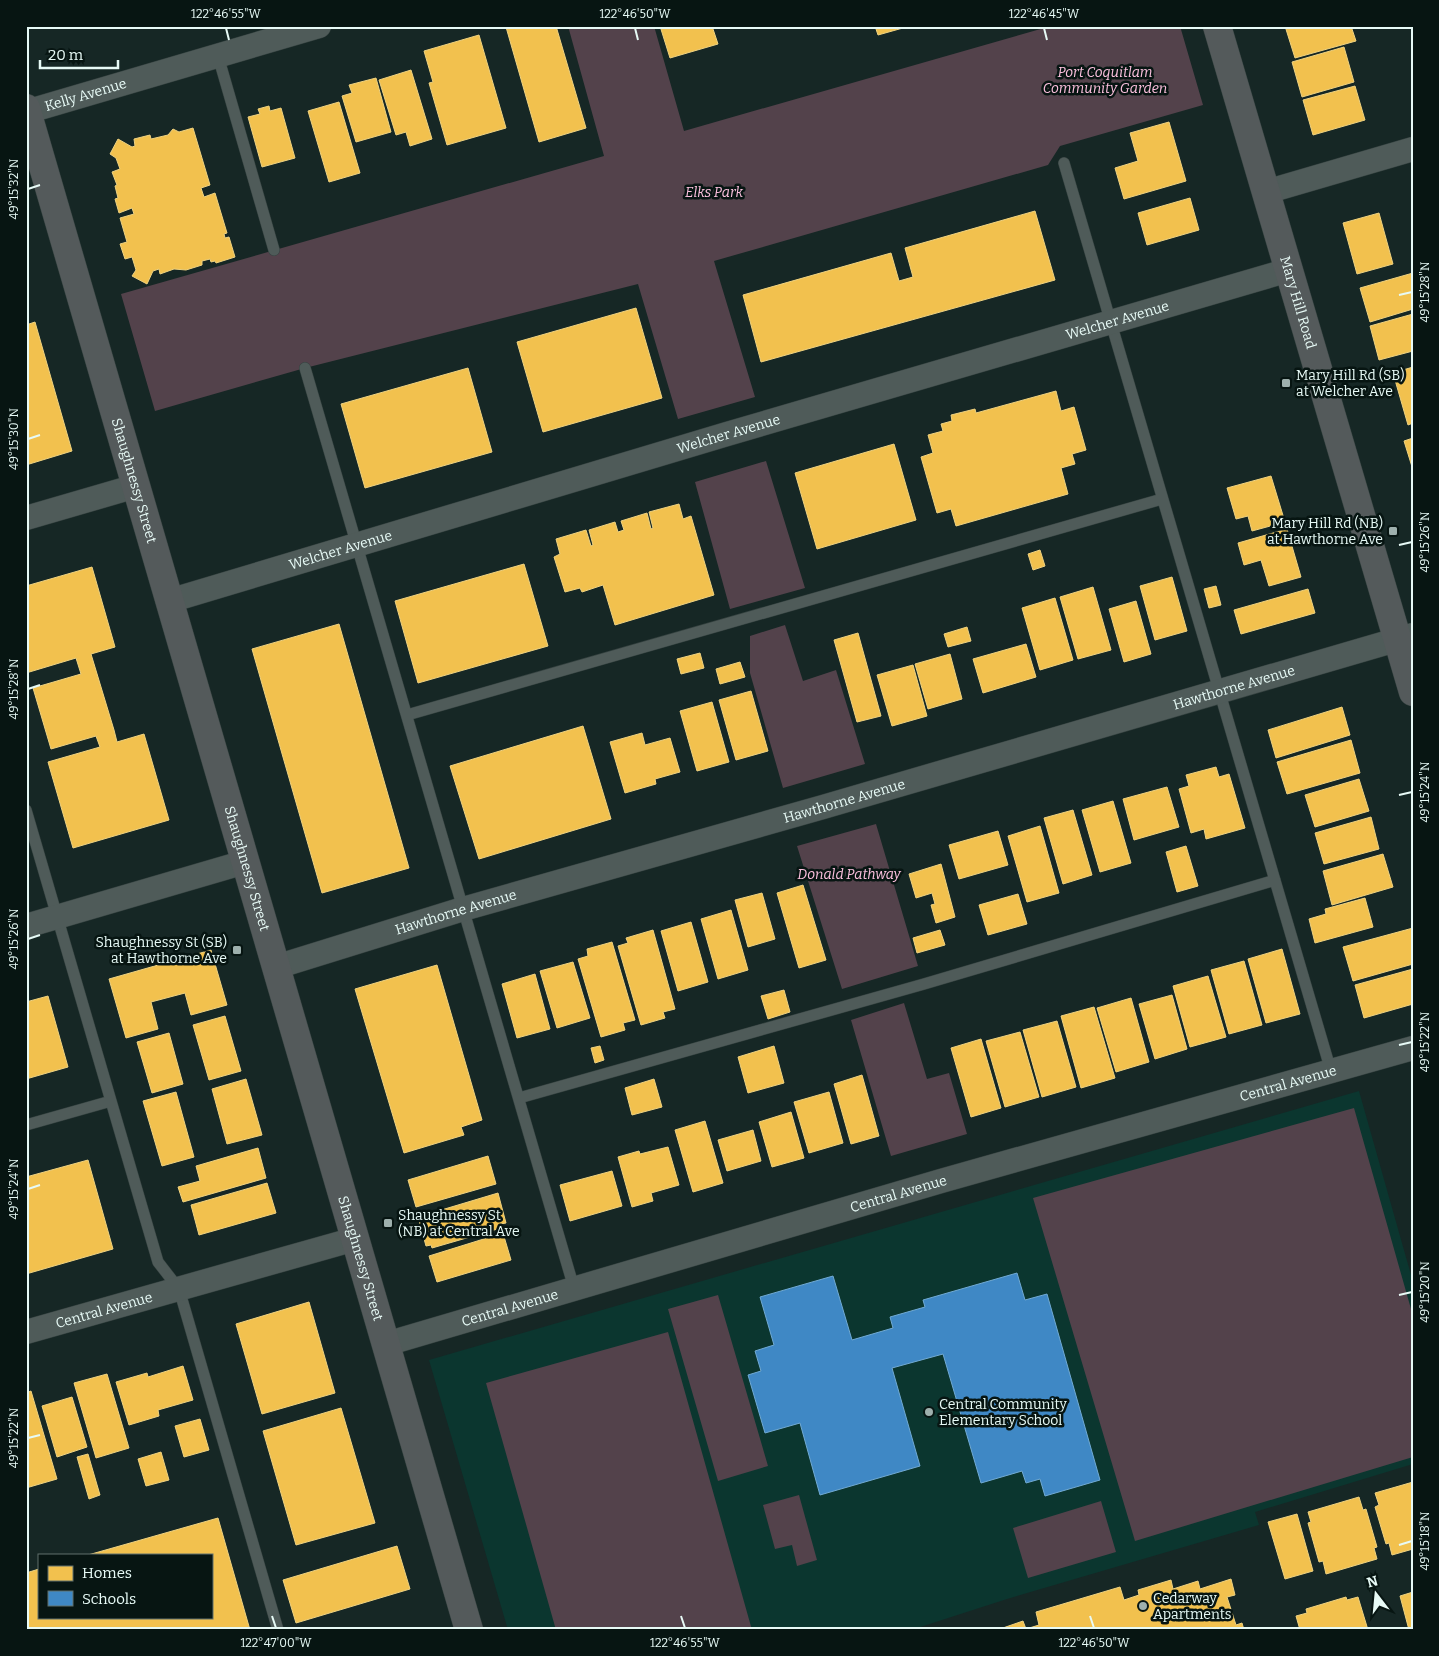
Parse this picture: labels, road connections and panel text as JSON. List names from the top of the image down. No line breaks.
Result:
{"streets":{"main road":["Mary Hill Road","Shaughnessy Street"],"street":["Kelly Avenue","Welcher Avenue","Hawthorne Avenue","Central Avenue"]},"crossings":[["Kelly Avenue","Shaughnessy Street"],["Mary Hill Road","Welcher Avenue"],["Mary Hill Road","Hawthorne Avenue"],["Welcher Avenue","Shaughnessy Street"],["Shaughnessy Street","Hawthorne Avenue"],["Shaughnessy Street","Central Avenue"]],"parks":["Port Coquitlam Community Garden","Elks Park","Donald Pathway"],"places":{"transit":["Mary Hill Rd (SB) at Welcher Ave","Mary Hill Rd (NB) at Hawthorne Ave","Shaughnessy St (SB) at Hawthorne Ave","Shaughnessy St (NB) at Central Ave"],"other":["Central Community Elementary School","Cedarway Apartments"]},"legend":["Homes","Schools"],"scale_bar":"20 m","north":"top","coordinates":["122°46'55\"W","122°46'50\"W","122°46'45\"W","49°15'32\"N","49°15'28\"N","49°15'30\"N","49°15'26\"N","49°15'24\"N","49°15'22\"N","49°15'20\"N","49°15'18\"N","122°47'00\"W"]}
